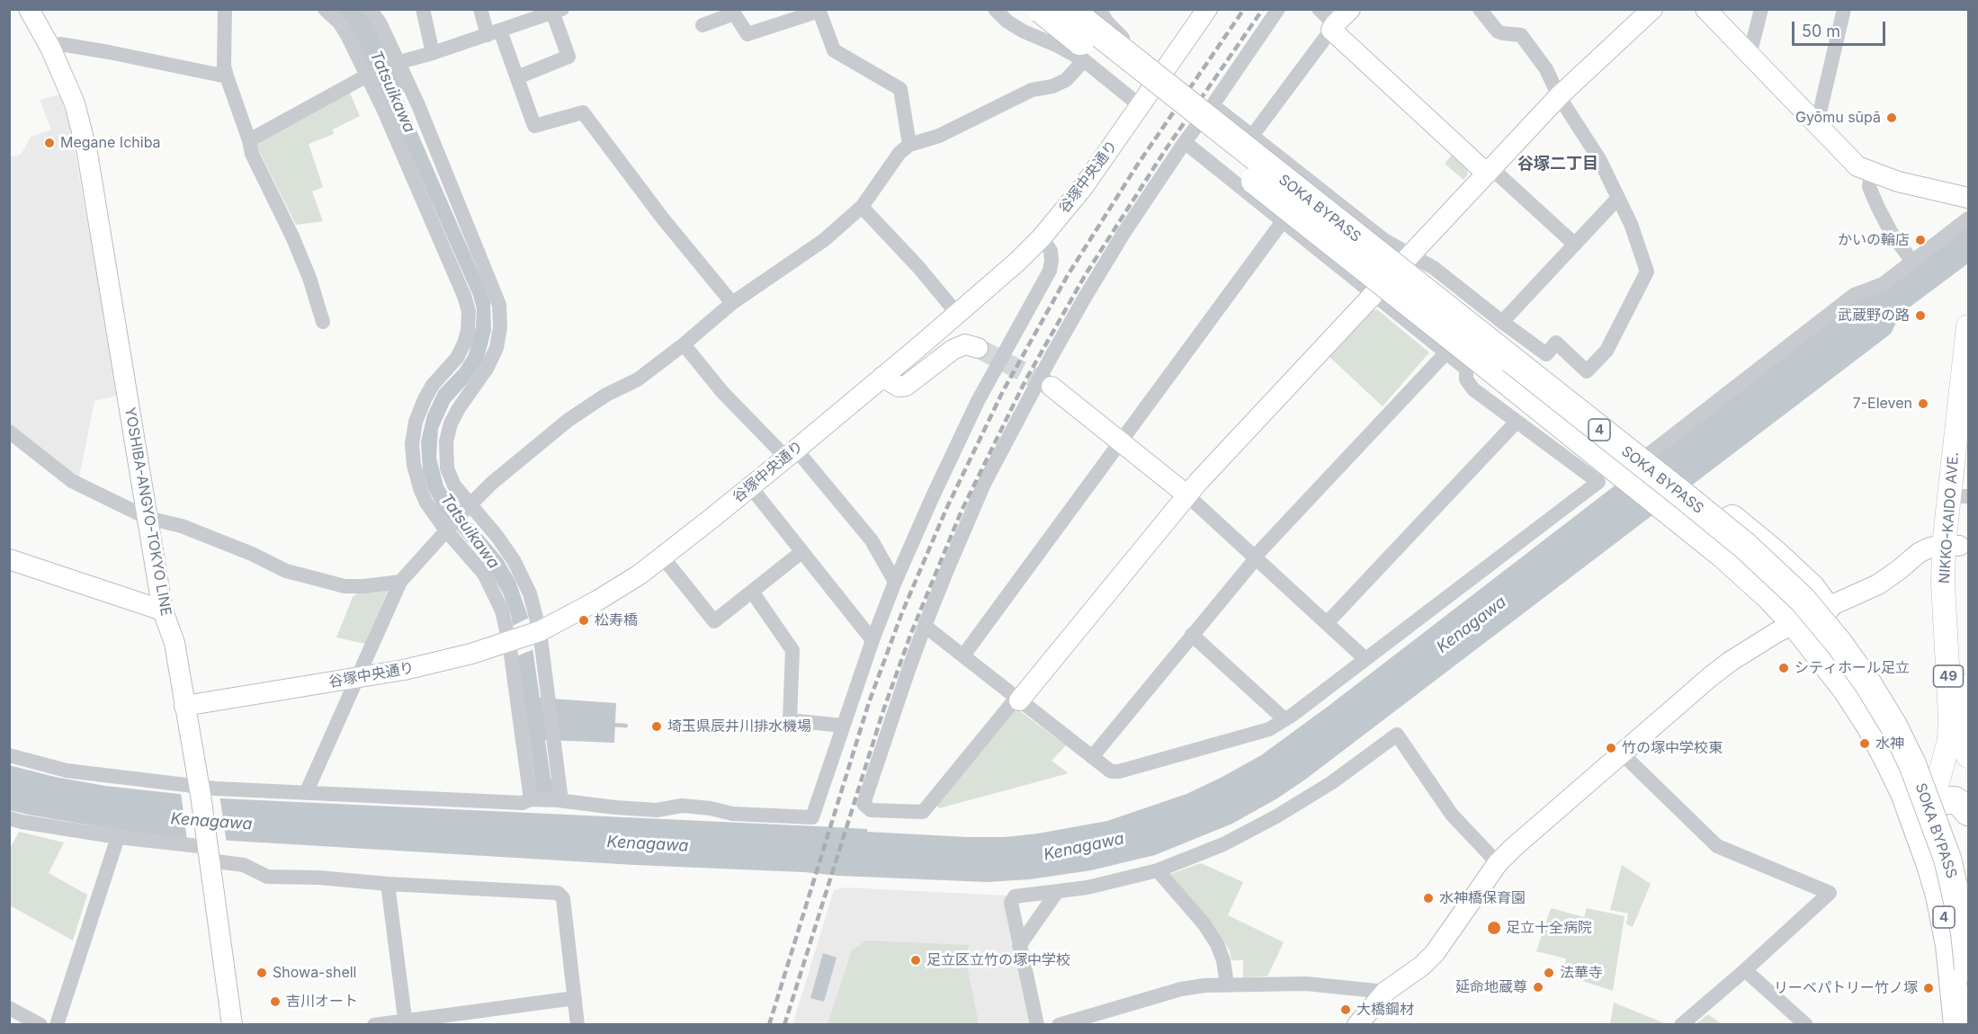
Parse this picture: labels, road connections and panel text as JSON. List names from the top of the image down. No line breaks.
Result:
{"streets":{"highway":["SOKA BYPASS","4"],"main road":["NIKKO-KAIDO AVE.","49"],"street":["谷塚中央通り","YOSHIBA-ANGYO-TOKYO LINE"]},"crossings":[["谷塚中央通り","YOSHIBA-ANGYO-TOKYO LINE"],["SOKA BYPASS","4"],["4","NIKKO-KAIDO AVE."]],"districts":["谷塚二丁目"],"water":["Tatsuikawa","Kenagawa"],"places":["Gyōmu sūpā","Megane Ichiba","かいの輪店","武蔵野の路","7-Eleven","松寿橋","シティホール足立","埼玉県辰井川排水機場","水神","竹の塚中学校東","水神橋保育園","足立十全病院","足立区立竹の塚中学校","Showa-shell","法華寺","延命地蔵尊","リーベパトリー竹ノ塚","吉川オート","大橋鋼材"],"scale_bar":"50 m"}
